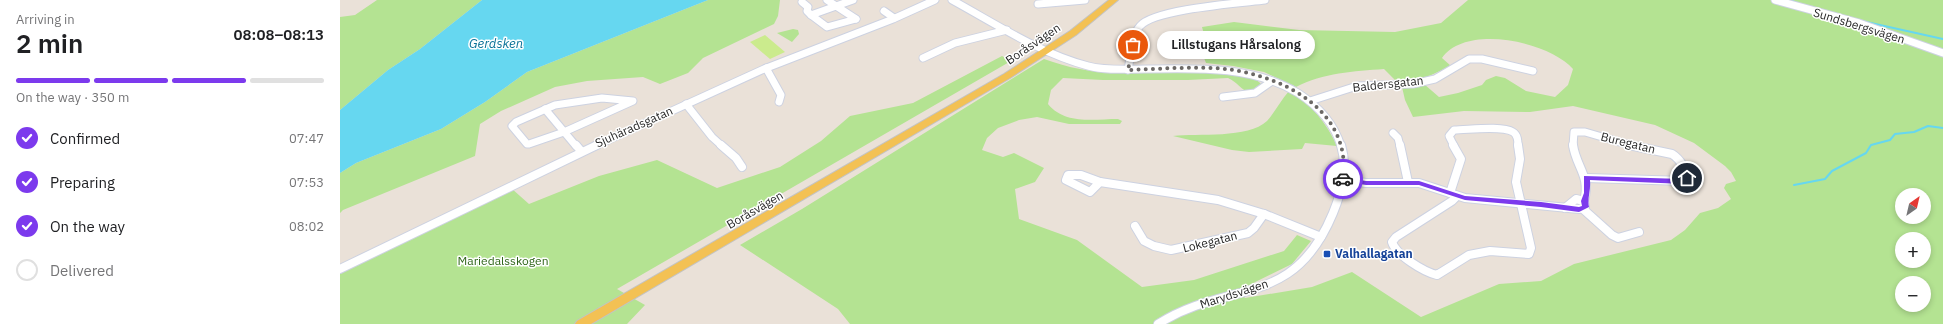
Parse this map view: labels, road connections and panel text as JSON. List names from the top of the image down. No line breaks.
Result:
{"streets":{"main road":["Boråsvägen"],"street":["Sundsbergsvägen","Baldersgatan","Sjuhäradsgatan","Buregatan","Lokegatan","Marydsvägen"]},"crossings":[["Boråsvägen","Marydsvägen"],["Baldersgatan","Marydsvägen"]],"water":["Gerdsken"],"parks":["Mariedalsskogen"],"places":{"other":["Lillstugans Hårsalong"],"transit":["Valhallagatan"]},"north":"top right","page":{"heading":["2 min","Arriving in","08:08–08:13"],"bubble":"Lillstugans Hårsalong","bar":"On the way · 350 m","list":[["Confirmed","07:47"],["Preparing","07:53"],["On the way","08:02"],"Delivered"],"map_buttons":["+","−"]}}
